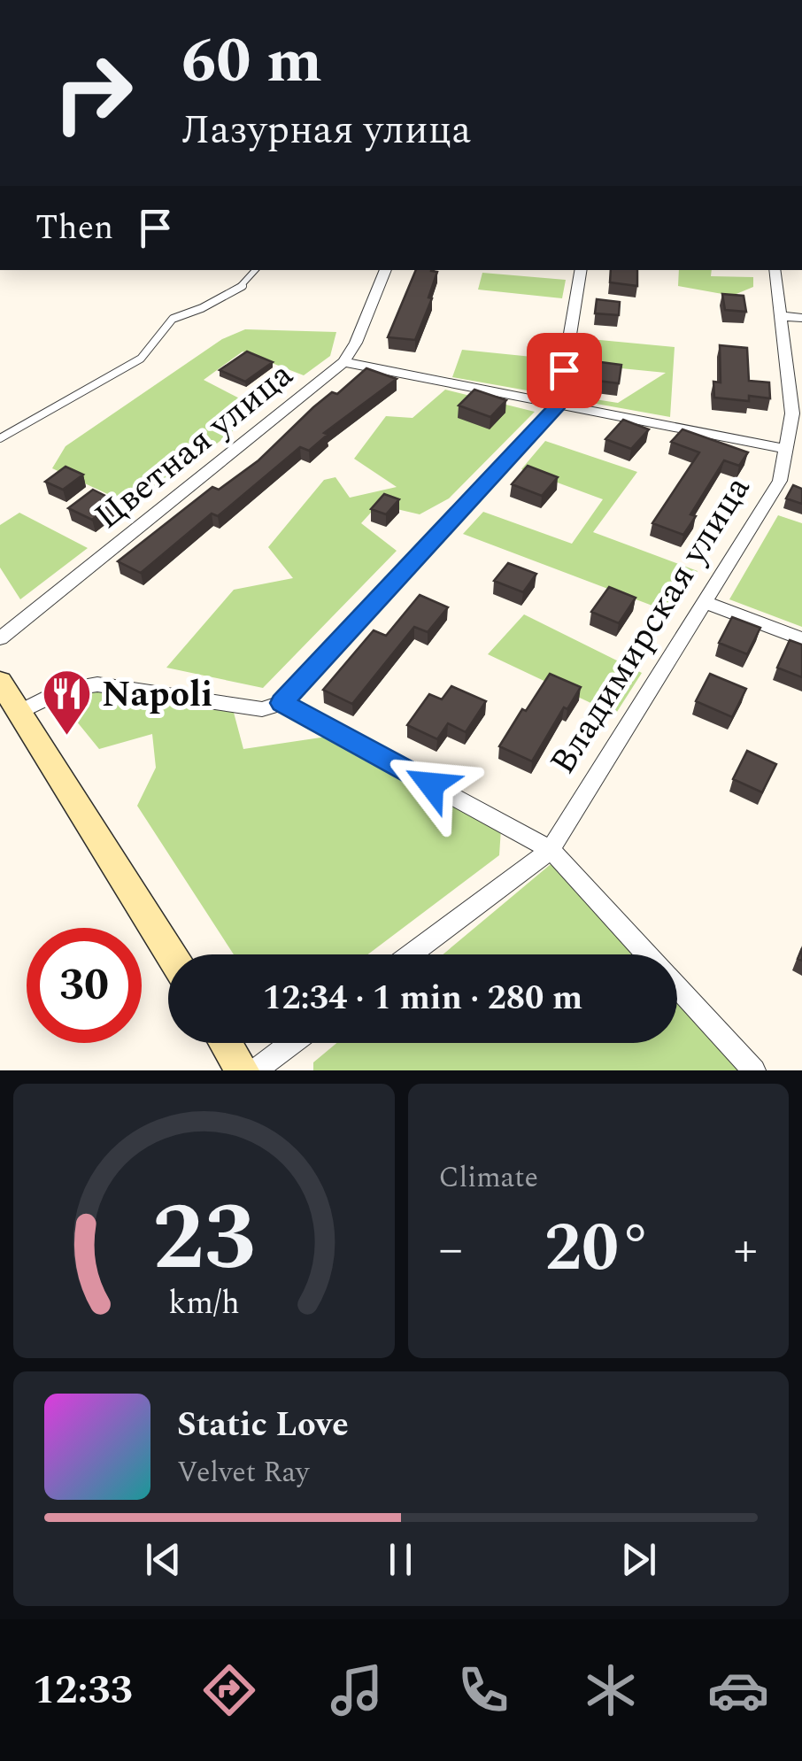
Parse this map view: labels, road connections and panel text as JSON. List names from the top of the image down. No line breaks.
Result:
{"streets":{"street":["Цветная улица","Владимирская улица"]},"places":{"restaurant":["Napoli"]},"page":{"turn":["60 m","Лазурная улица"],"then":"Then","limit":"30","trip":"12:34 · 1 min · 280 m","tile":"Climate","heat":["−","20°","+"],"song":["Static Love","Velvet Ray"],"tabs":"12:33","gauge":["23","km/h"]}}
